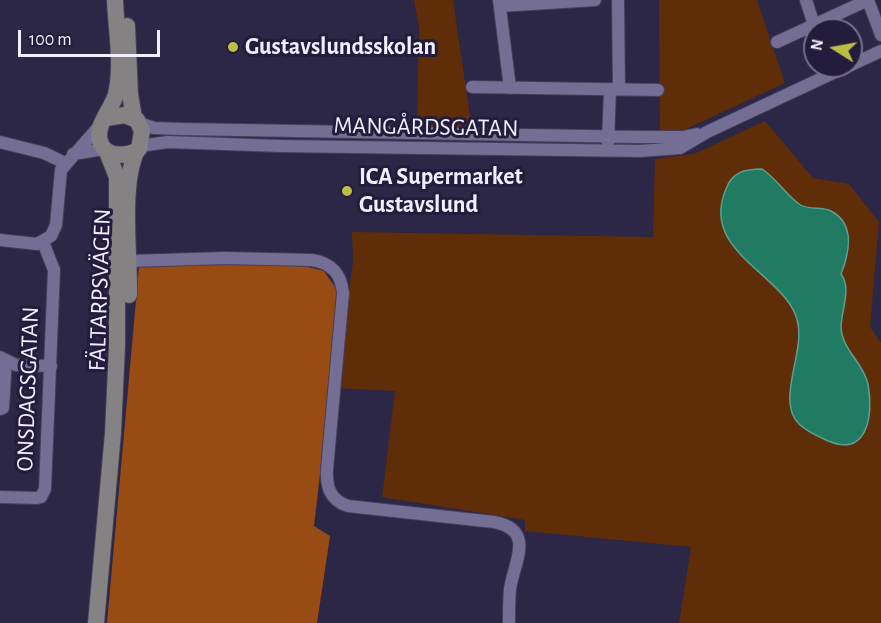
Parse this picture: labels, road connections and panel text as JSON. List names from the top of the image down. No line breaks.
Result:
{"streets":{"main road":["FÄLTARPSVÄGEN"],"street":["MANGÅRDSGATAN","ONSDAGSGATAN"]},"crossings":[["MANGÅRDSGATAN","FÄLTARPSVÄGEN"]],"places":["Gustavslundsskolan","ICA Supermarket Gustavslund"],"scale_bar":"100 m","north":"left"}
